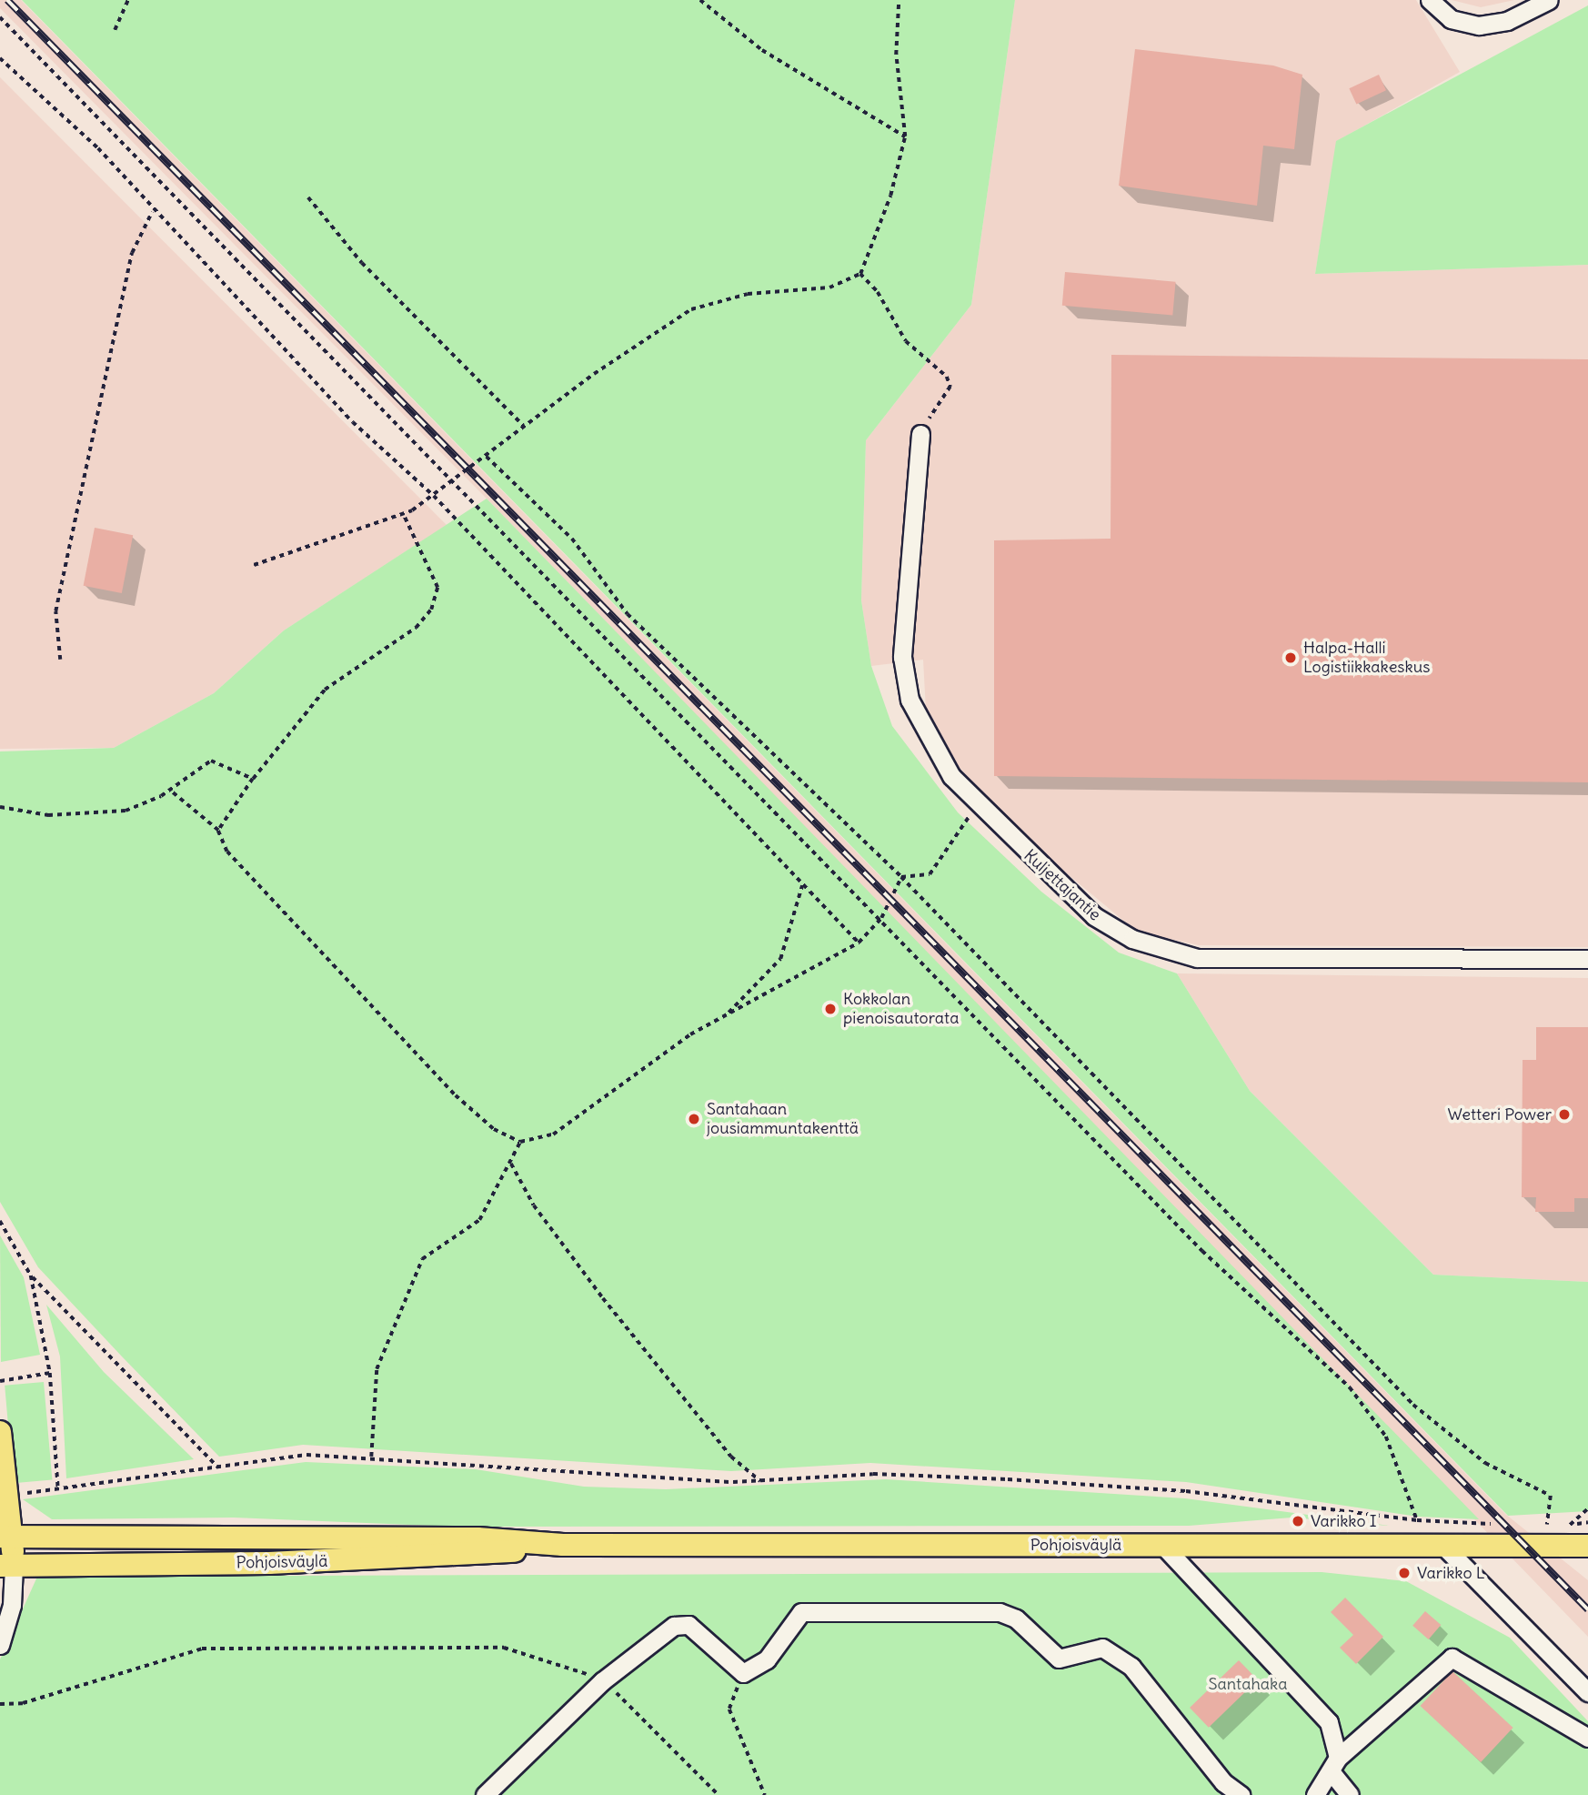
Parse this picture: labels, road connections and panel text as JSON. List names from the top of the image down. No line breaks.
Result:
{"streets":{"main road":["Pohjoisväylä"],"street":["Kuljettajantie"]},"parks":["Santahaka"],"places":["Halpa-Halli Logistiikkakeskus","Kokkolan pienoisautorata","Wetteri Power","Santahaan jousiammuntakenttä","Varikko I","Varikko L"]}
